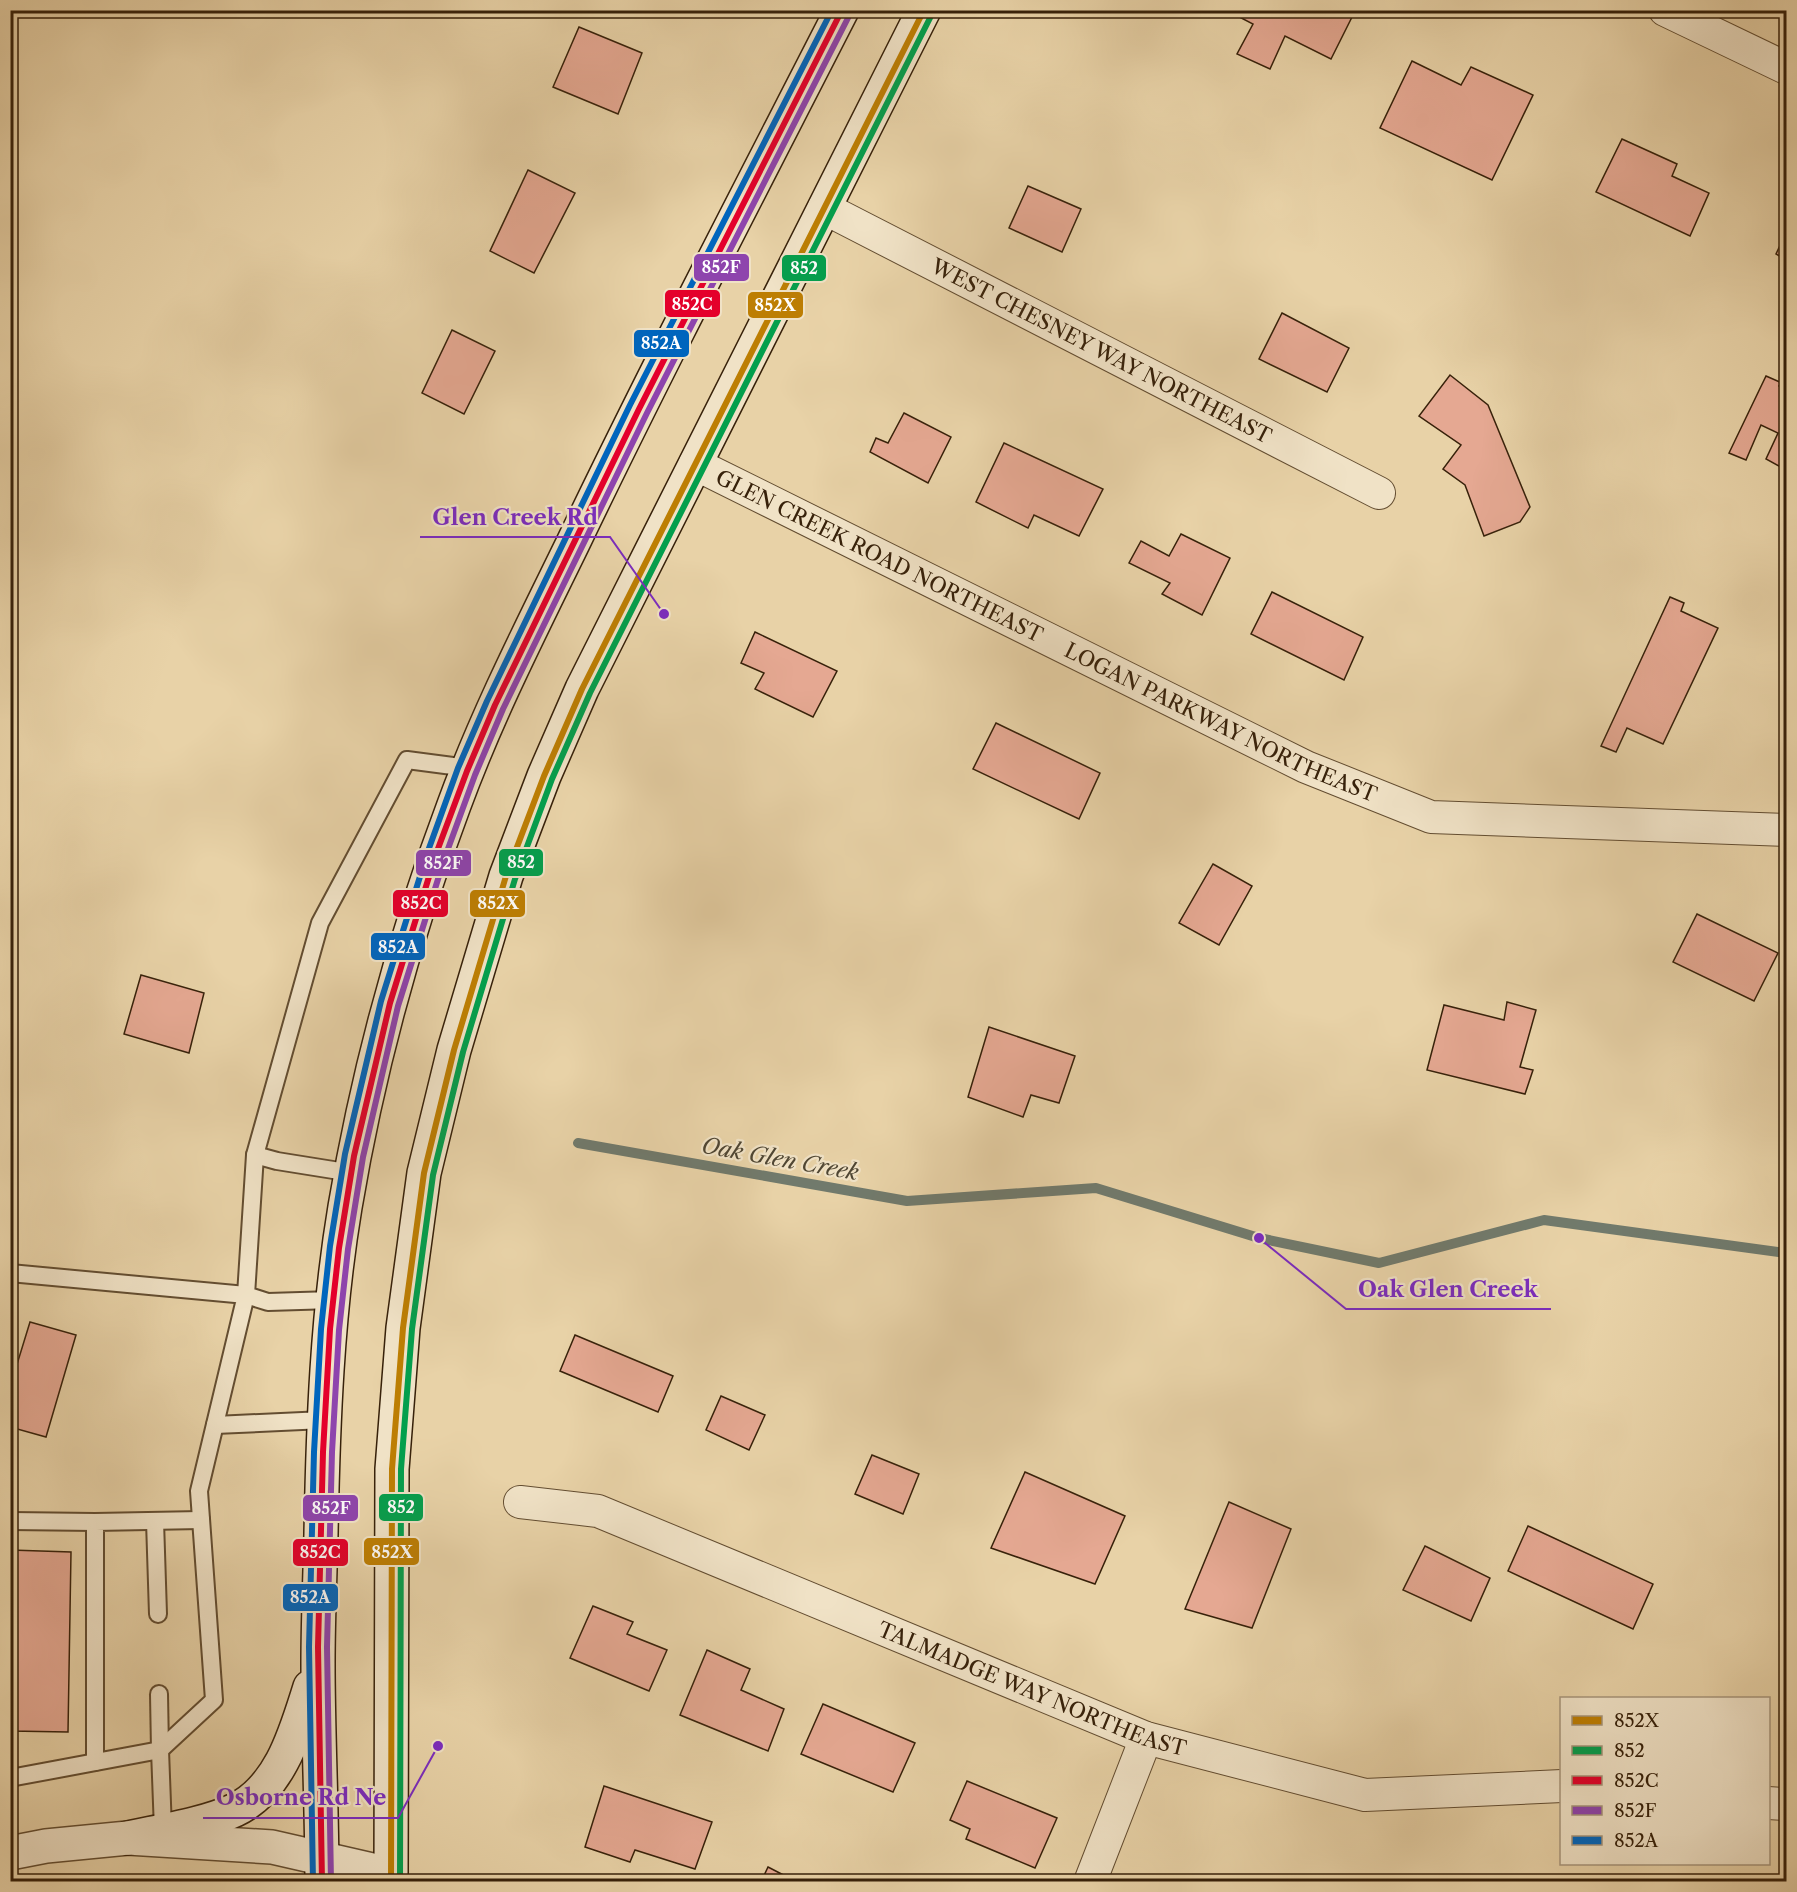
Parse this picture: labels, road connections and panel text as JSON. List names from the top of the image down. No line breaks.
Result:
{"streets":{"street":["WEST CHESNEY WAY NORTHEAST","GLEN CREEK ROAD NORTHEAST","LOGAN PARKWAY NORTHEAST","TALMADGE WAY NORTHEAST"]},"crossings":[["GLEN CREEK ROAD NORTHEAST","LOGAN PARKWAY NORTHEAST"]],"water":["Oak Glen Creek"],"places":["Glen Creek Rd","Oak Glen Creek","Osborne Rd Ne"],"lines":["transit line 852X","transit line 852C","transit line 852A","transit line 852","transit line 852F"],"legend":["852X","852","852C","852F","852A"]}
